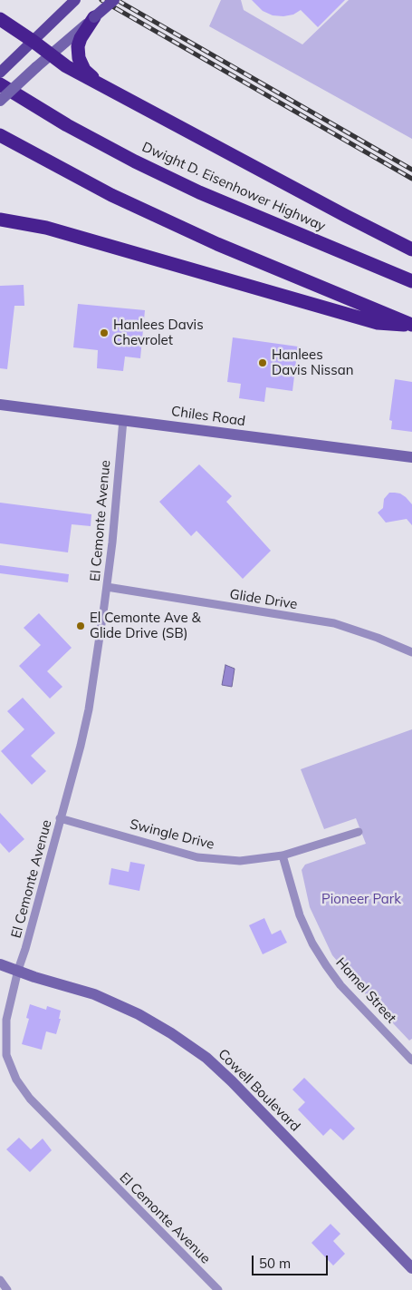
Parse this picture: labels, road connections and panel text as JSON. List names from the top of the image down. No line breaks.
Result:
{"streets":{"highway":["Dwight D. Eisenhower Highway"],"street":["Chiles Road","El Cemonte Avenue","Glide Drive","Swingle Drive","Hamel Street","Cowell Boulevard"]},"crossings":[["Chiles Road","El Cemonte Avenue"],["El Cemonte Avenue","Glide Drive"],["El Cemonte Avenue","Swingle Drive"],["El Cemonte Avenue","Cowell Boulevard"],["Swingle Drive","Hamel Street"]],"parks":["Pioneer Park"],"places":["Hanlees Davis Chevrolet","Hanlees Davis Nissan","El Cemonte Ave & Glide Drive (SB)"],"scale_bar":"50 m"}
